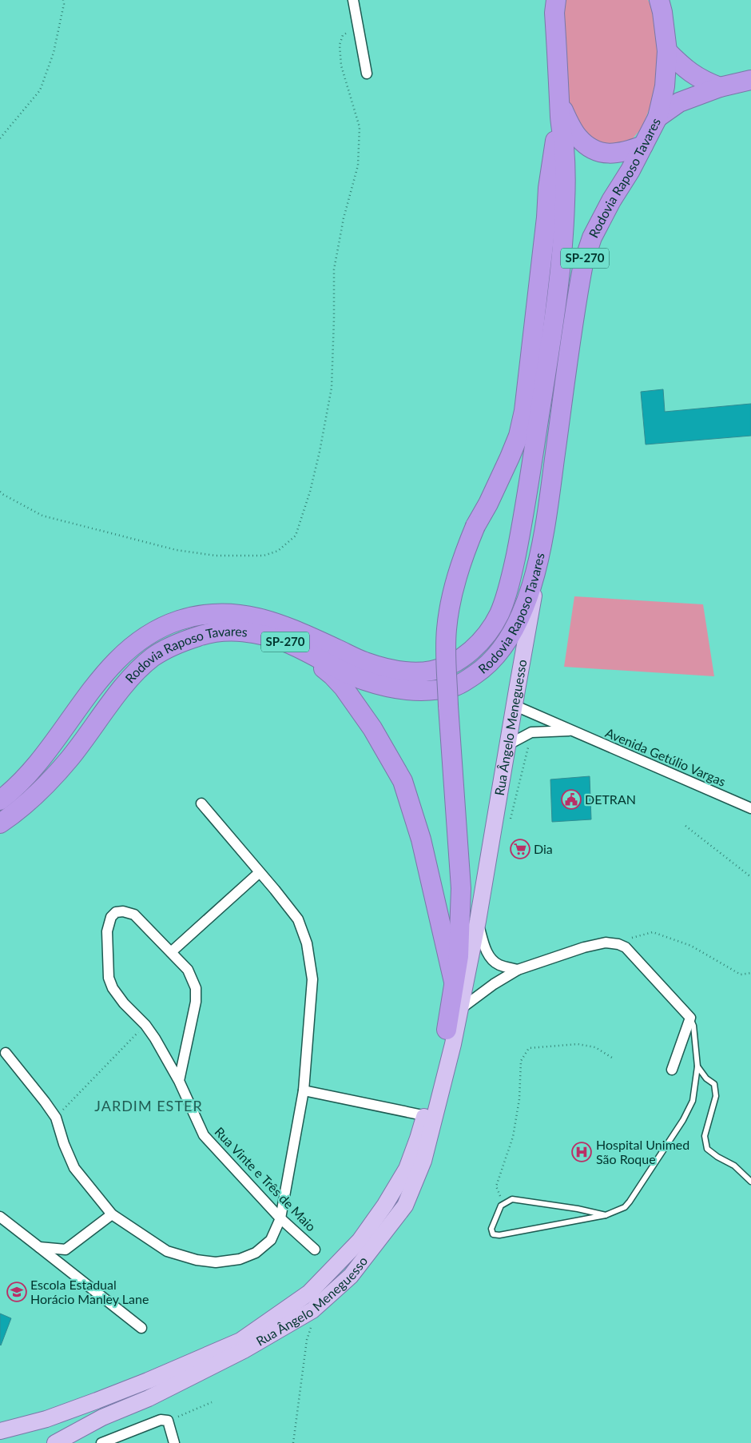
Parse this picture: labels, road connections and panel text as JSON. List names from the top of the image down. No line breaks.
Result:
{"streets":{"highway":["Rodovia Raposo Tavares","SP-270"],"main road":["Rua Ângelo Meneguesso"],"street":["Avenida Getúlio Vargas","Rua Vinte e Três de Maio"]},"crossings":[["Rodovia Raposo Tavares","Rua Ângelo Meneguesso"],["Rua Ângelo Meneguesso","Avenida Getúlio Vargas"]],"districts":["JARDIM ESTER"],"places":{"public building":["DETRAN"],"supermarket":["Dia"],"hospital":["Hospital Unimed São Roque"],"school or university":["Escola Estadual Horácio Manley Lane"]}}
